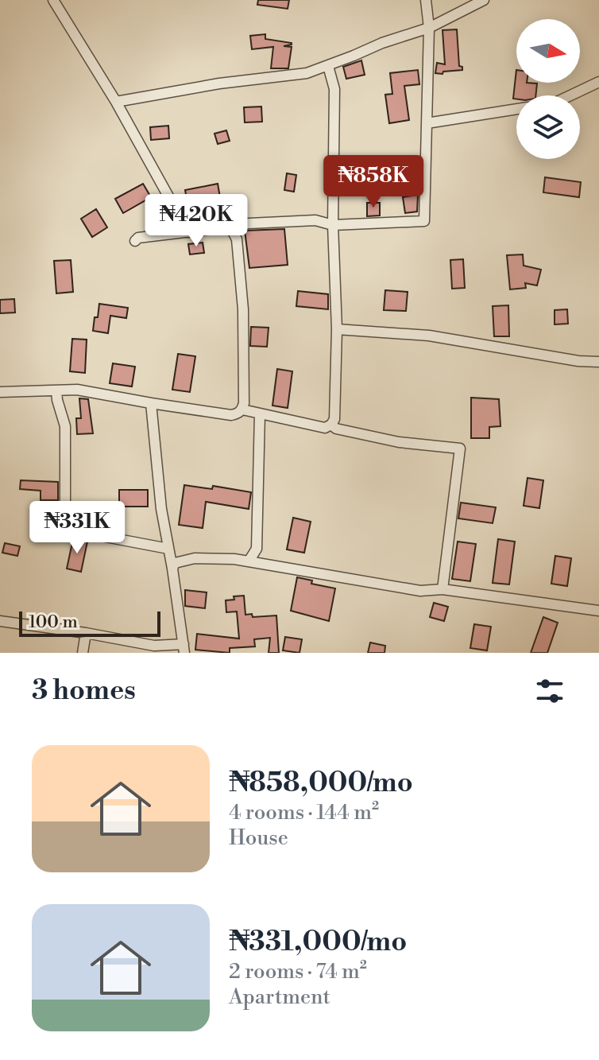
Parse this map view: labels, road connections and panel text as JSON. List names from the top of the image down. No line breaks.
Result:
{"scale_bar":"100 m","north":"right","page":{"price":["₦858K","₦420K","₦331K"],"scale":"100 m","heading":"3 homes","list":[{"name":"₦858,000/mo","note":"4 rooms · 144 m² · House"},{"name":"₦331,000/mo","note":"2 rooms · 74 m² · Apartment"}]}}
